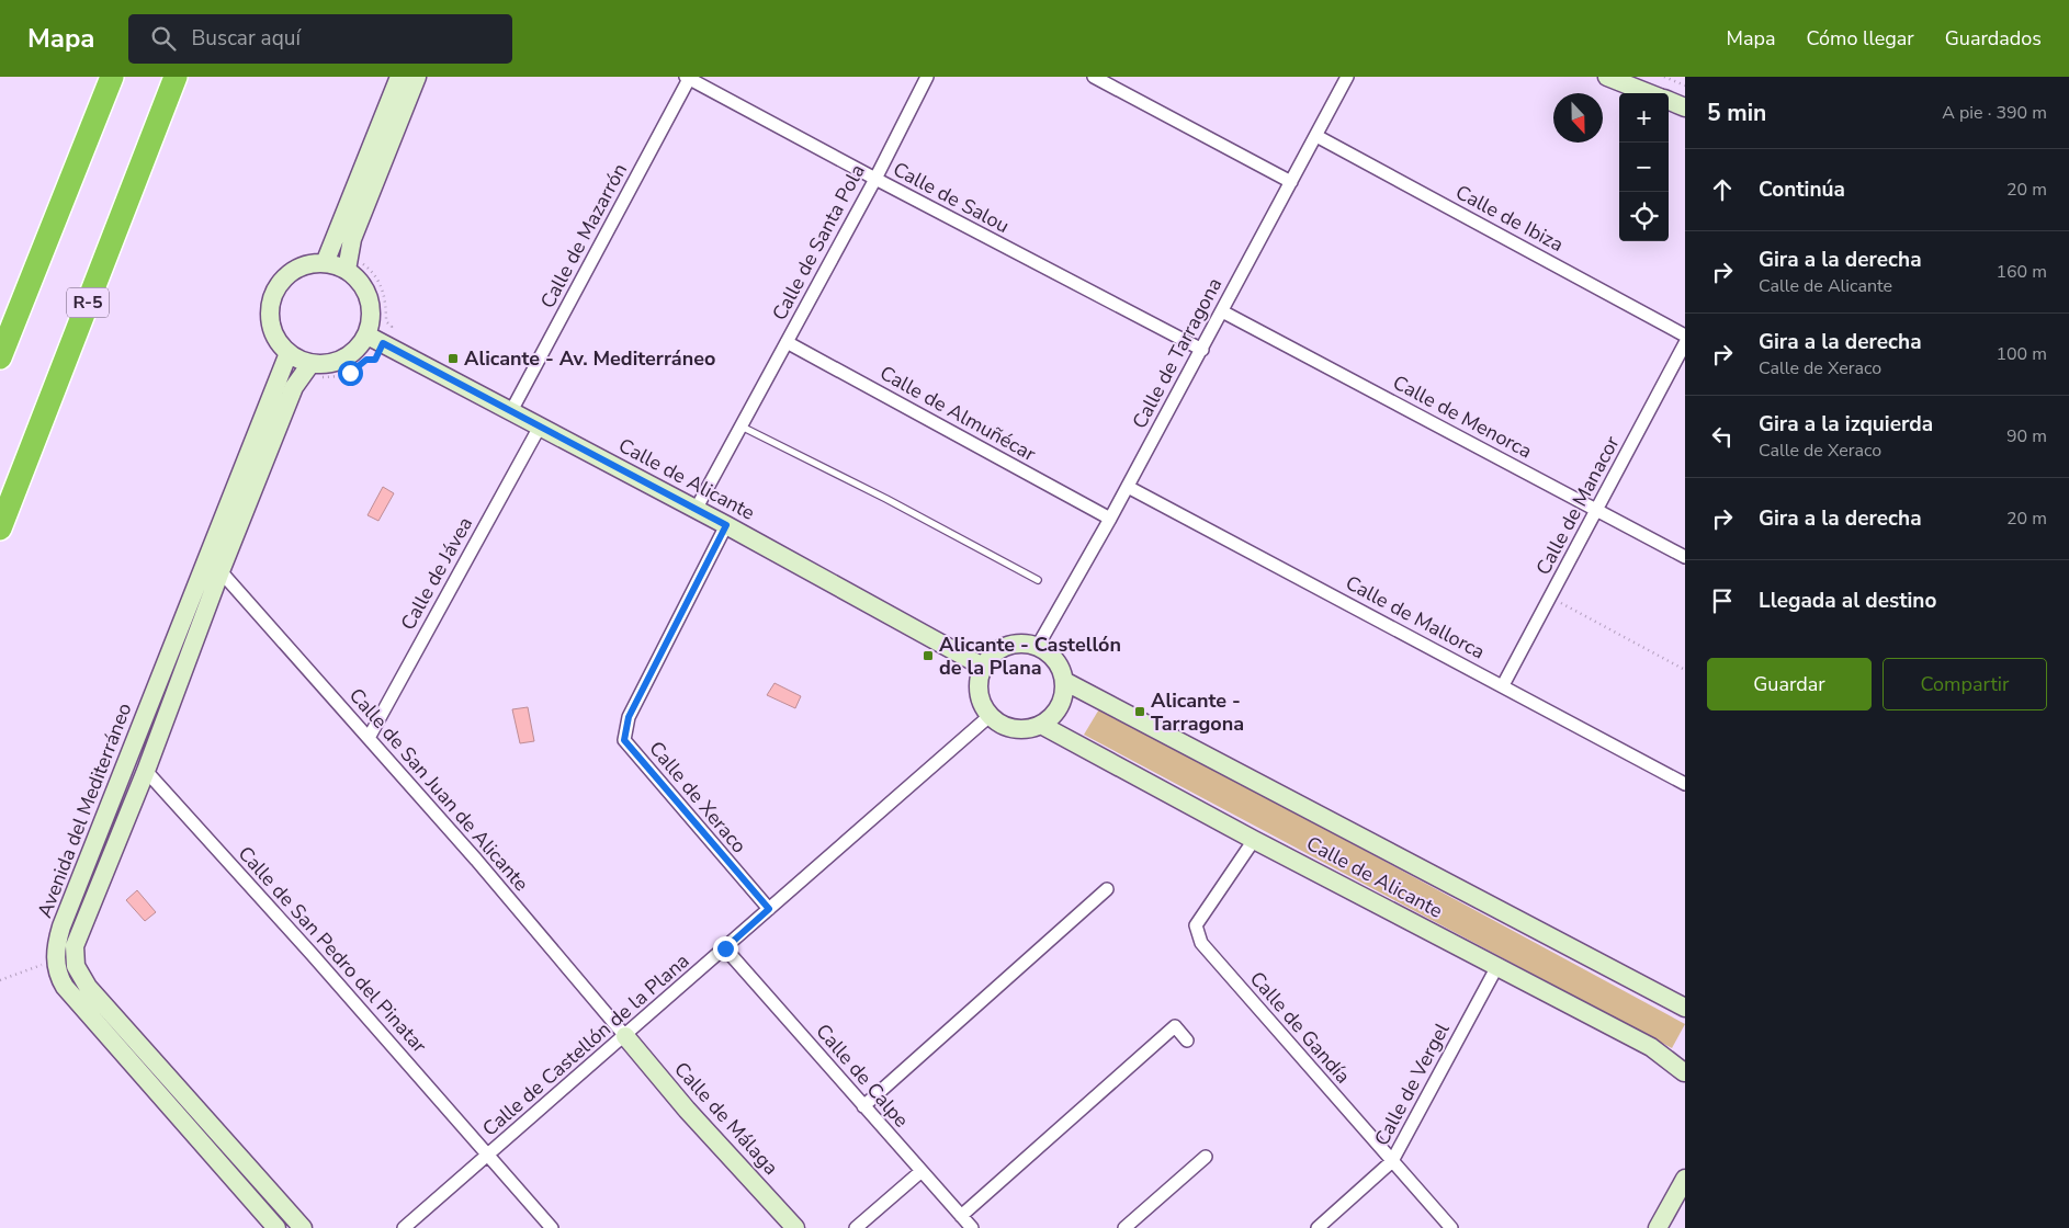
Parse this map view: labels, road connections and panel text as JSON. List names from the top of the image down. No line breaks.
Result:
{"streets":{"highway":["R-5"],"street":["Calle de Salou","Calle de Ibiza","Calle de Mazarrón","Calle de Santa Pola","Calle de Tarragona","Calle de Almuñécar","Calle de Menorca","Calle de Alicante","Calle de Manacor","Calle de Jávea","Calle de Mallorca","Calle de San Juan de Alicante","Calle de Xeraco","Avenida del Mediterráneo","Calle de San Pedro del Pinatar","Calle de Gandía","Calle de Castellón de la Plana","Calle de Calpe","Calle de Vergel","Calle de Málaga"]},"crossings":[["Calle de Salou","Calle de Mazarrón"],["Calle de Salou","Calle de Santa Pola"],["Calle de Salou","Calle de Tarragona"],["Calle de Ibiza","Calle de Tarragona"],["Calle de Mazarrón","Calle de Alicante"],["Calle de Santa Pola","Calle de Almuñécar"],["Calle de Santa Pola","Calle de Alicante"],["Calle de Tarragona","Calle de Almuñécar"],["Calle de Tarragona","Calle de Menorca"],["Calle de Tarragona","Calle de Alicante"],["Calle de Tarragona","Calle de Mallorca"],["Calle de Tarragona","Calle de Castellón de la Plana"],["Calle de Menorca","Calle de Manacor"],["Calle de Alicante","Calle de Jávea"],["Calle de Alicante","Calle de Xeraco"],["Calle de Alicante","Avenida del Mediterráneo"],["Calle de Alicante","Calle de Gandía"],["Calle de Alicante","Calle de Castellón de la Plana"],["Calle de Alicante","Calle de Vergel"],["Calle de Manacor","Calle de Mallorca"],["Calle de Jávea","Calle de San Juan de Alicante"],["Calle de San Juan de Alicante","Avenida del Mediterráneo"],["Calle de San Juan de Alicante","Calle de Castellón de la Plana"],["Calle de San Juan de Alicante","Calle de Málaga"],["Calle de Xeraco","Calle de Castellón de la Plana"],["Avenida del Mediterráneo","Calle de San Pedro del Pinatar"],["Calle de San Pedro del Pinatar","Calle de Castellón de la Plana"],["Calle de Gandía","Calle de Vergel"],["Calle de Castellón de la Plana","Calle de Calpe"],["Calle de Castellón de la Plana","Calle de Málaga"]],"places":{"transit":["Alicante - Av. Mediterráneo","Alicante - Castellón de la Plana","Alicante - Tarragona"]},"north":"bottom","page":{"header":"Mapa","search":"Buscar aquí","nav":["Mapa","Cómo llegar","Guardados"],"heading":["5 min","A pie · 390 m"],"map_buttons":["+","−"],"list":[["Continúa","20 m"],["Gira a la derecha","Calle de Alicante","160 m"],["Gira a la derecha","Calle de Xeraco","100 m"],["Gira a la izquierda","Calle de Xeraco","90 m"],["Gira a la derecha","20 m"],"Llegada al destino"],"buttons":["Guardar","Compartir"]}}
